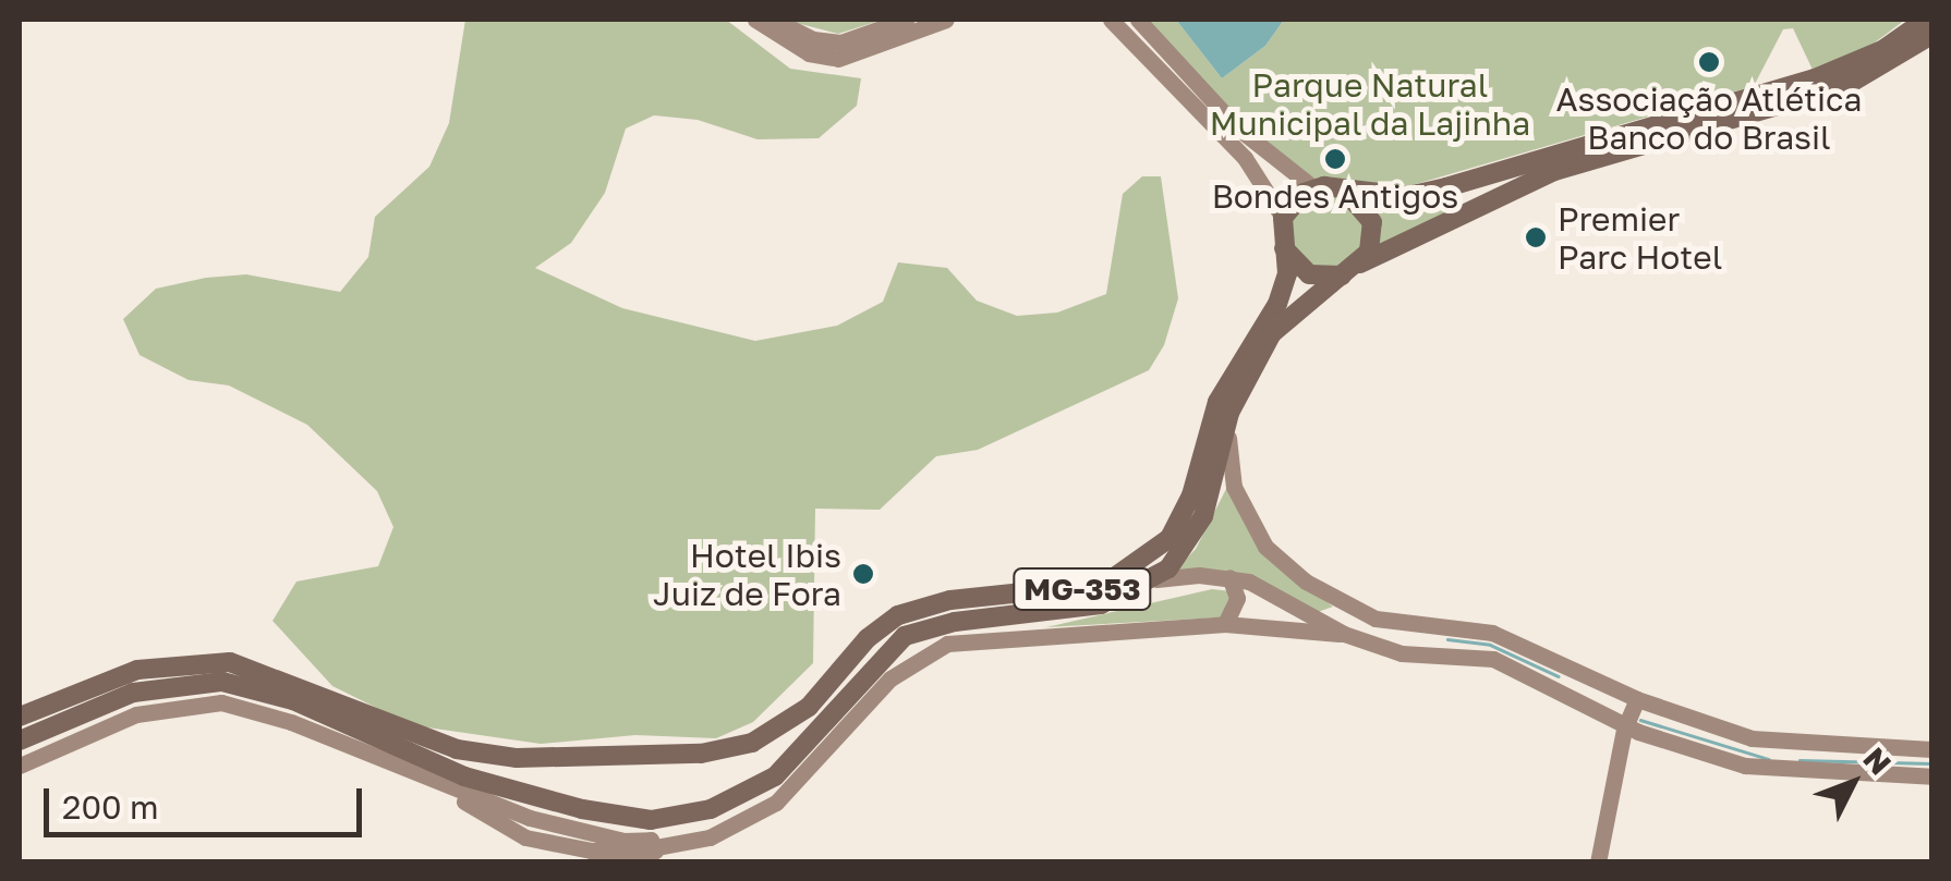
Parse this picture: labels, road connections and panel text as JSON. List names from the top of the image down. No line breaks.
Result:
{"streets":{"main road":["MG-353"]},"parks":["Parque Natural Municipal da Lajinha"],"places":["Associação Atlética Banco do Brasil","Bondes Antigos","Premier Parc Hotel","Hotel Ibis Juiz de Fora"],"scale_bar":"200 m","north":"top right"}
